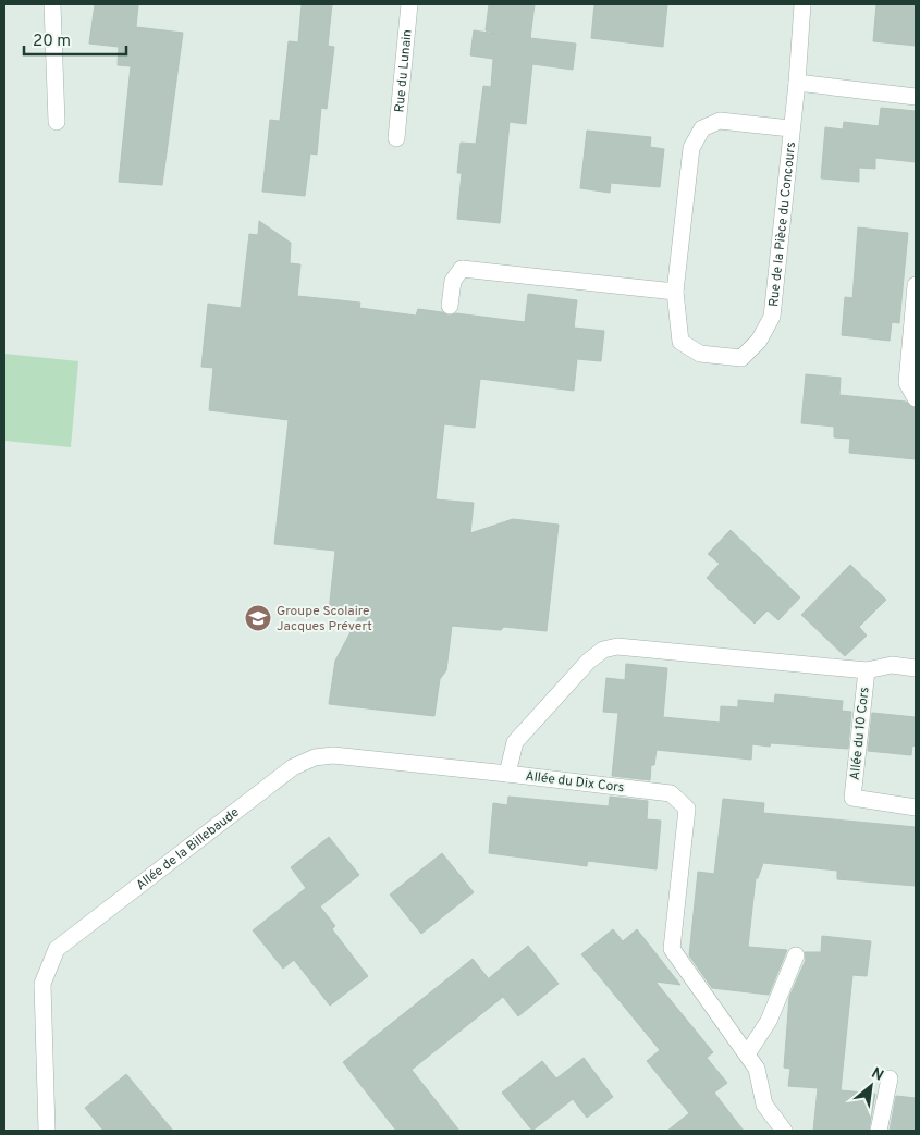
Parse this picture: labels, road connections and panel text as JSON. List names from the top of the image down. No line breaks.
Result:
{"streets":{"street":["Rue du Lunain","Rue de la Pièce du Concours","Allée du 10 Cors","Allée du Dix Cors","Allée de la Billebaude"]},"crossings":[["Allée du 10 Cors","Allée du Dix Cors"],["Allée du Dix Cors","Allée de la Billebaude"]],"places":{"school or university":["Groupe Scolaire Jacques Prévert"]},"scale_bar":"20 m","north":"top right"}
